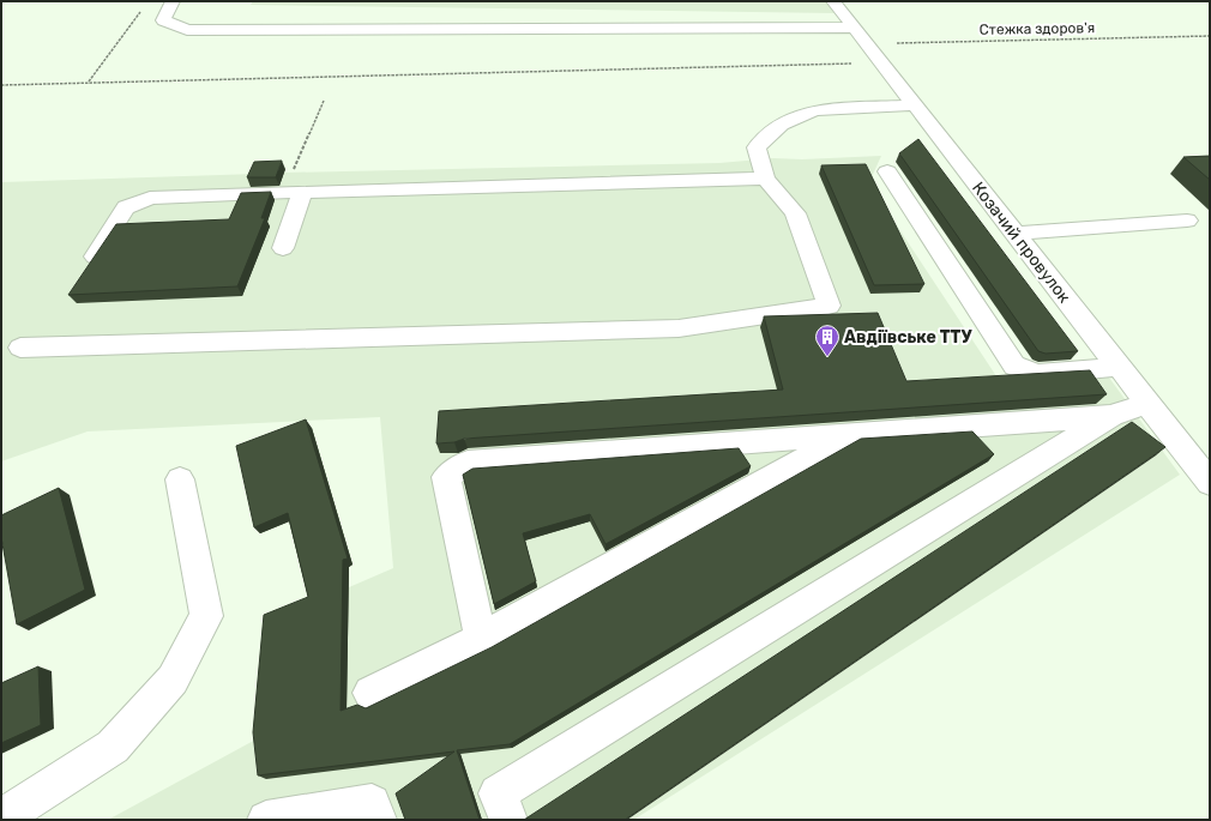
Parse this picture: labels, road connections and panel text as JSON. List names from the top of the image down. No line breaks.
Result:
{"streets":{"street":["Козачий провулок"],"path":["Стежка здоров'я"]},"crossings":[["Стежка здоров'я","Козачий провулок"]],"places":{"building":["Авдіївське ТТУ"]}}
